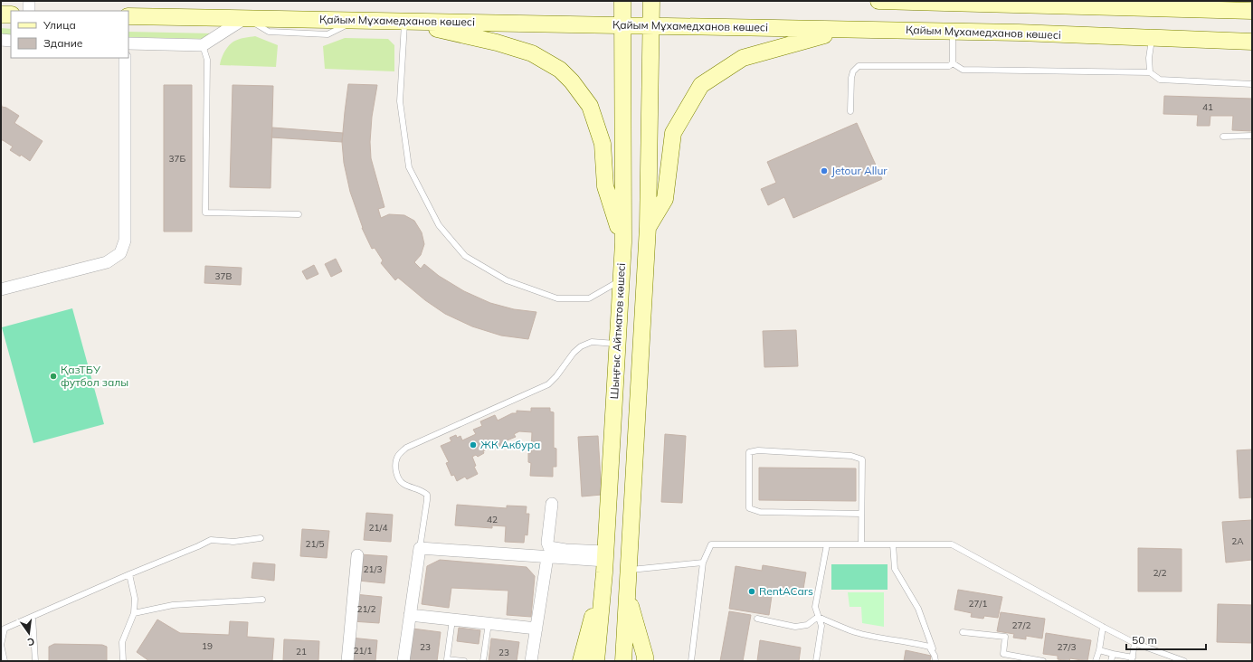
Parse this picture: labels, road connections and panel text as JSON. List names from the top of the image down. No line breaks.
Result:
{"streets":{"main road":["Қайым Мұхамедханов көшесі","Шыңғыс Айтматов көшесі"]},"crossings":[["Қайым Мұхамедханов көшесі","Шыңғыс Айтматов көшесі"]],"places":["Jetour Allur","ҚазТБУ футбол залы","ЖК Акбура","RentACars"],"house_numbers":["41","37Б","37В","42","21/4","2А","21/5","21/3","2/2","27/1","21/2","27/2","19","23","27/3","21/1","21","23"],"legend":["Улица","Здание"],"scale_bar":"50 m","north":"bottom"}
